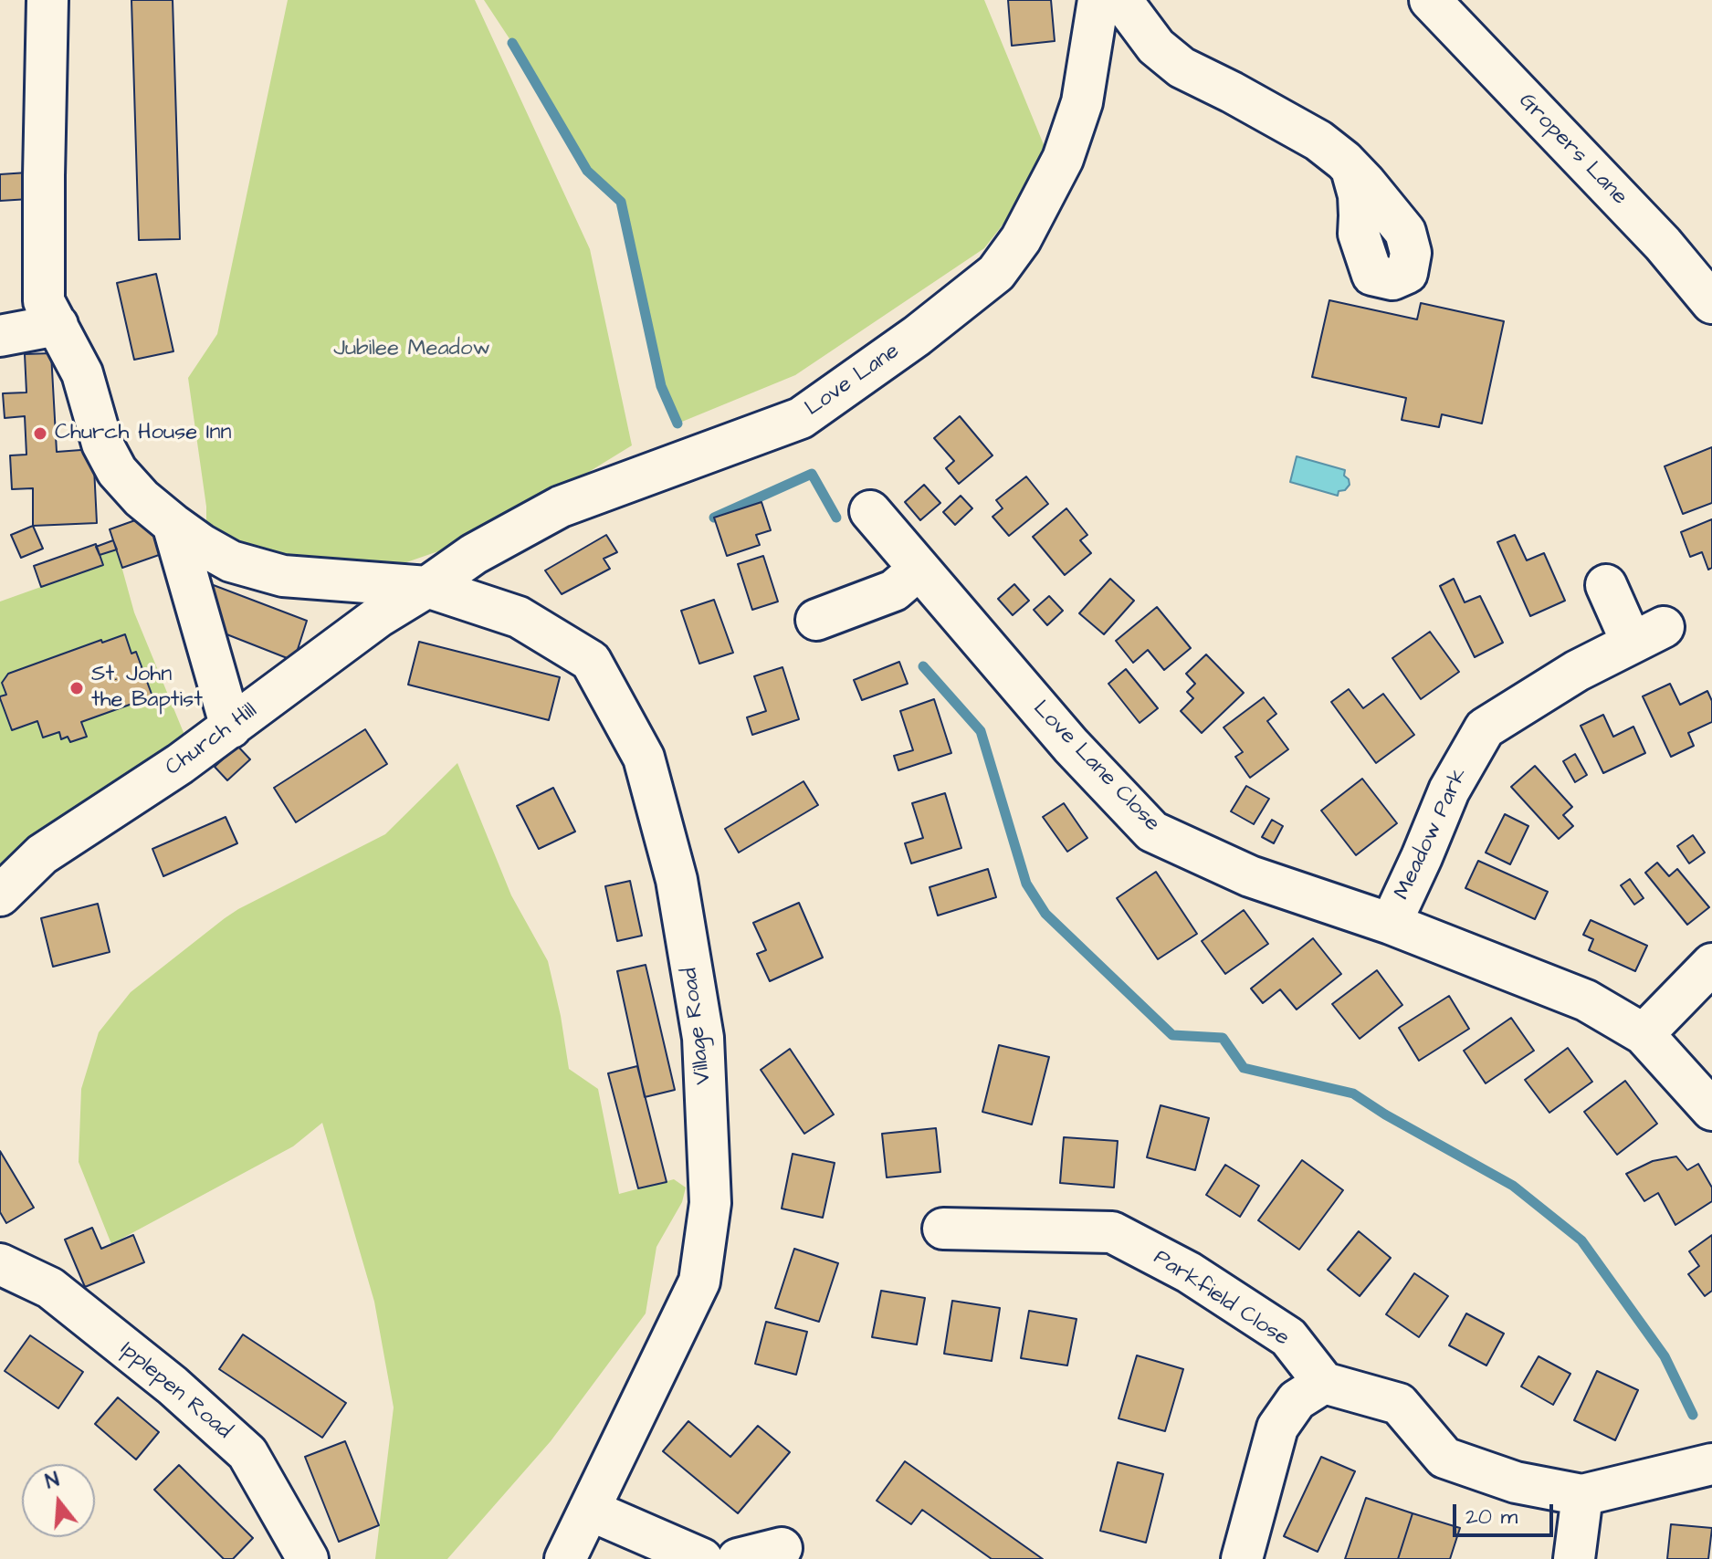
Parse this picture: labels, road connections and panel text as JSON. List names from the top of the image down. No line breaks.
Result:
{"streets":{"street":["Gropers Lane","Love Lane","Church Hill","Love Lane Close","Meadow Park","Village Road","Parkfield Close","Ipplepen Road"]},"crossings":[["Love Lane","Church Hill"],["Love Lane","Village Road"],["Church Hill","Village Road"],["Love Lane Close","Meadow Park"]],"parks":["Jubilee Meadow"],"places":["Church House Inn","St. John the Baptist"],"scale_bar":"20 m","north":"top"}
